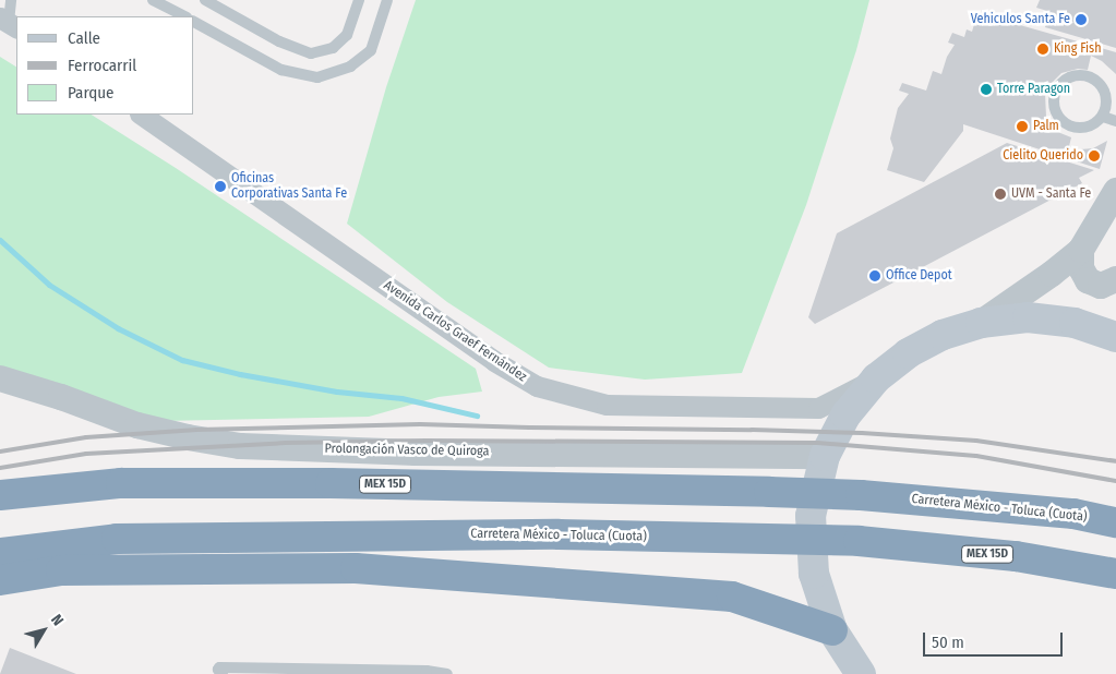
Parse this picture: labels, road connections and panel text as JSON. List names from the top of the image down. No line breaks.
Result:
{"streets":{"highway":["MEX 15D","Carretera México - Toluca (Cuota)"],"street":["Avenida Carlos Graef Fernández","Prolongación Vasco de Quiroga"]},"places":["Vehiculos Santa Fe","King Fish","Torre Paragon","Palm","Cielito Querido","Oficinas Corporativas Santa Fe","UVM - Santa Fe","Office Depot"],"legend":["Calle","Ferrocarril","Parque"],"scale_bar":"50 m","north":"top right"}
